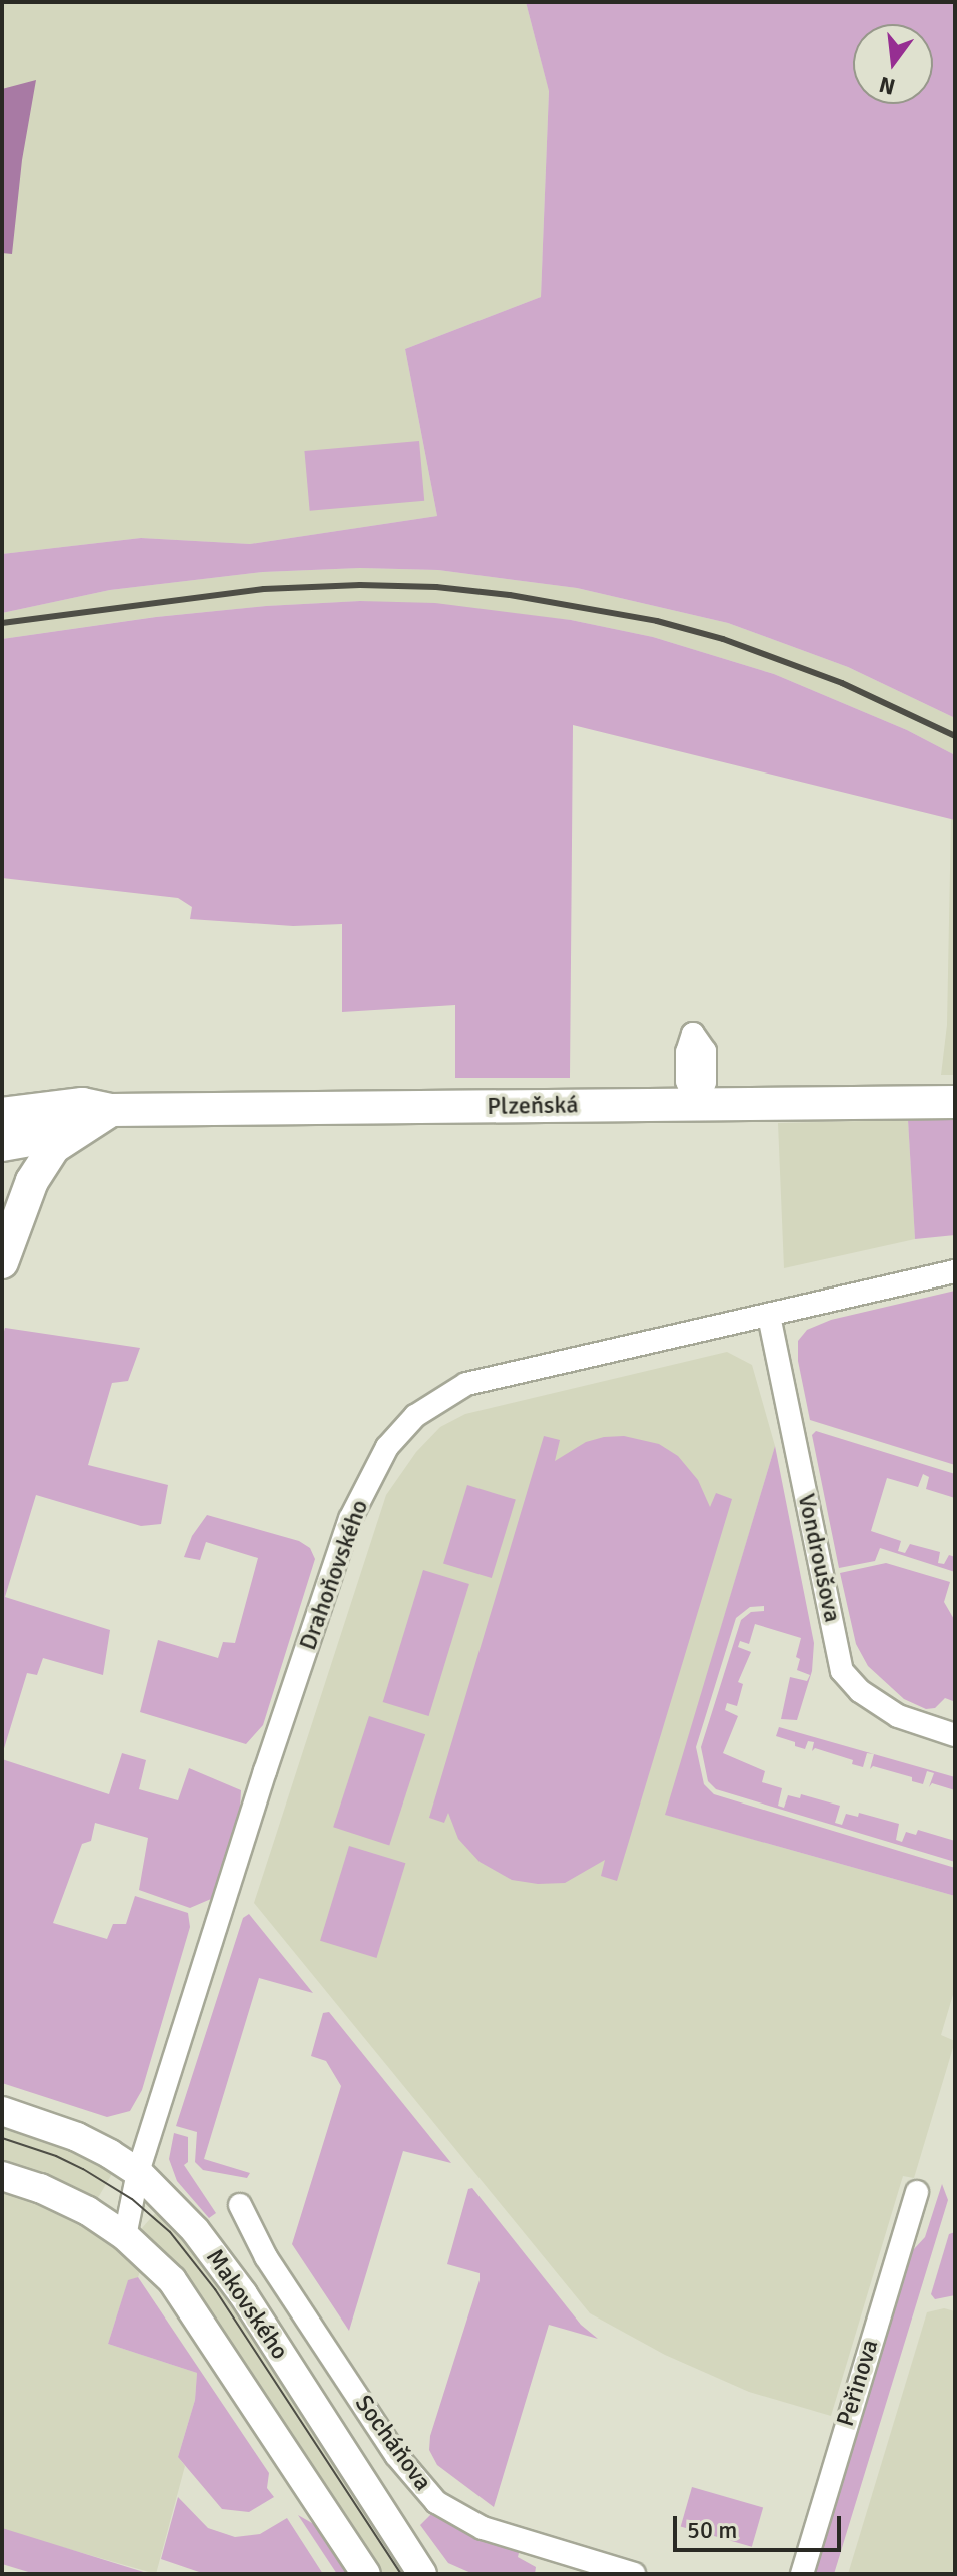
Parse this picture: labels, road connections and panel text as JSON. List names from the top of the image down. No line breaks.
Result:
{"streets":{"main road":["Plzeňská"],"street":["Vondroušova","Drahoňovského","Makovského","Peřinova","Socháňova"]},"crossings":[["Vondroušova","Drahoňovského"],["Drahoňovského","Makovského"]],"scale_bar":"50 m","north":"bottom"}
